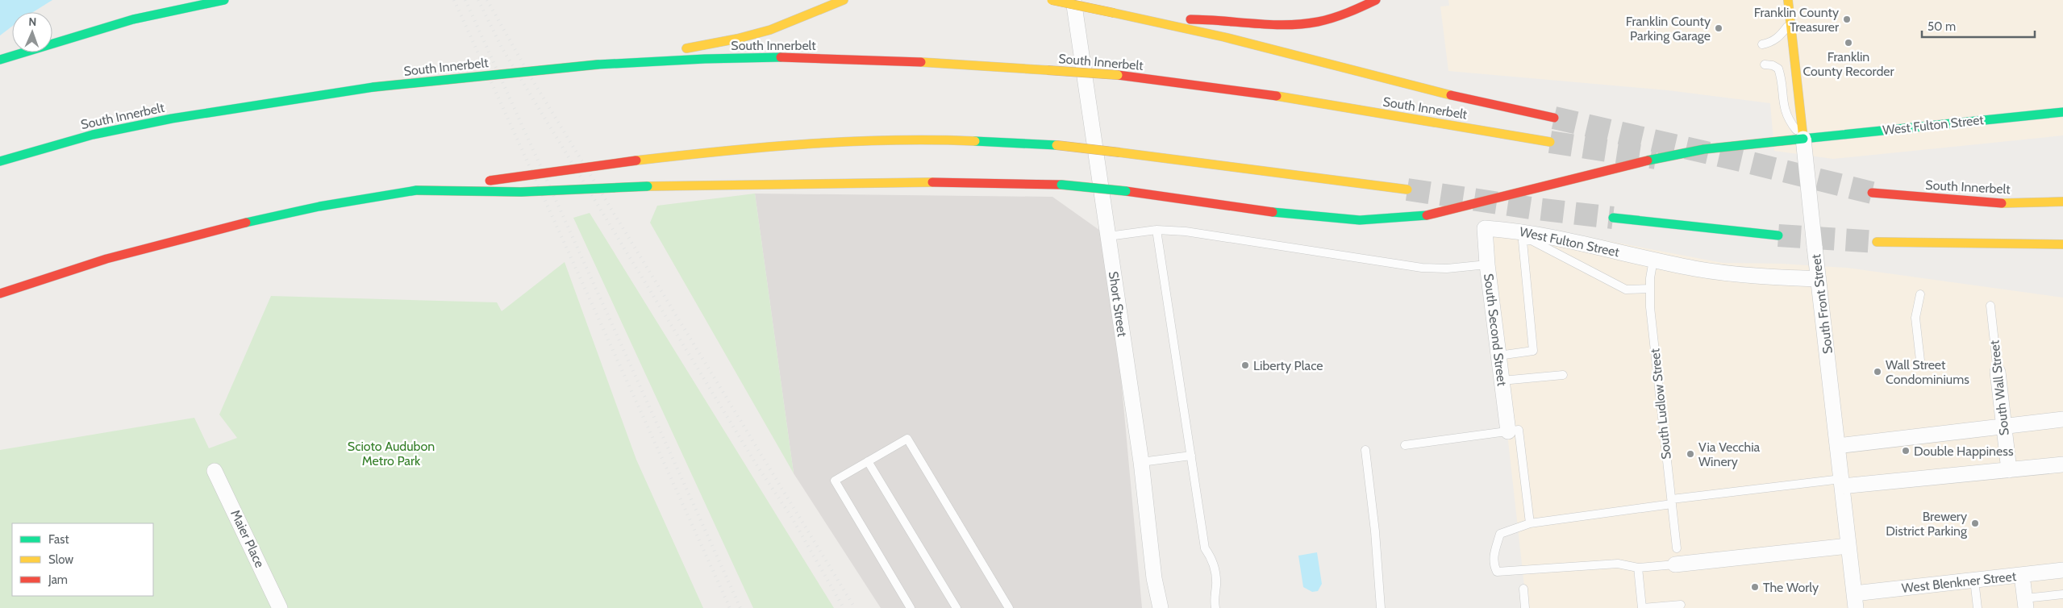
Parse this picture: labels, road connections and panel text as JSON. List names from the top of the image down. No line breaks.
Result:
{"streets":{"main road":["South Innerbelt","West Fulton Street","South Front Street"],"street":["Short Street","South Second Street","South Wall Street","Maier Place","West Blenkner Street"],"lane":["South Ludlow Street"]},"crossings":[["West Fulton Street","South Front Street"],["West Fulton Street","South Second Street"],["West Fulton Street","South Ludlow Street"],["South Front Street","West Blenkner Street"]],"parks":["Scioto Audubon Metro Park"],"places":["Franklin County Treasurer","Franklin County Parking Garage","Franklin County Recorder","Liberty Place","Wall Street Condominiums","Double Happiness","Via Vecchia Winery","Brewery District Parking","The Worly"],"legend":["Fast","Slow","Jam"],"scale_bar":"50 m","north":"top"}
